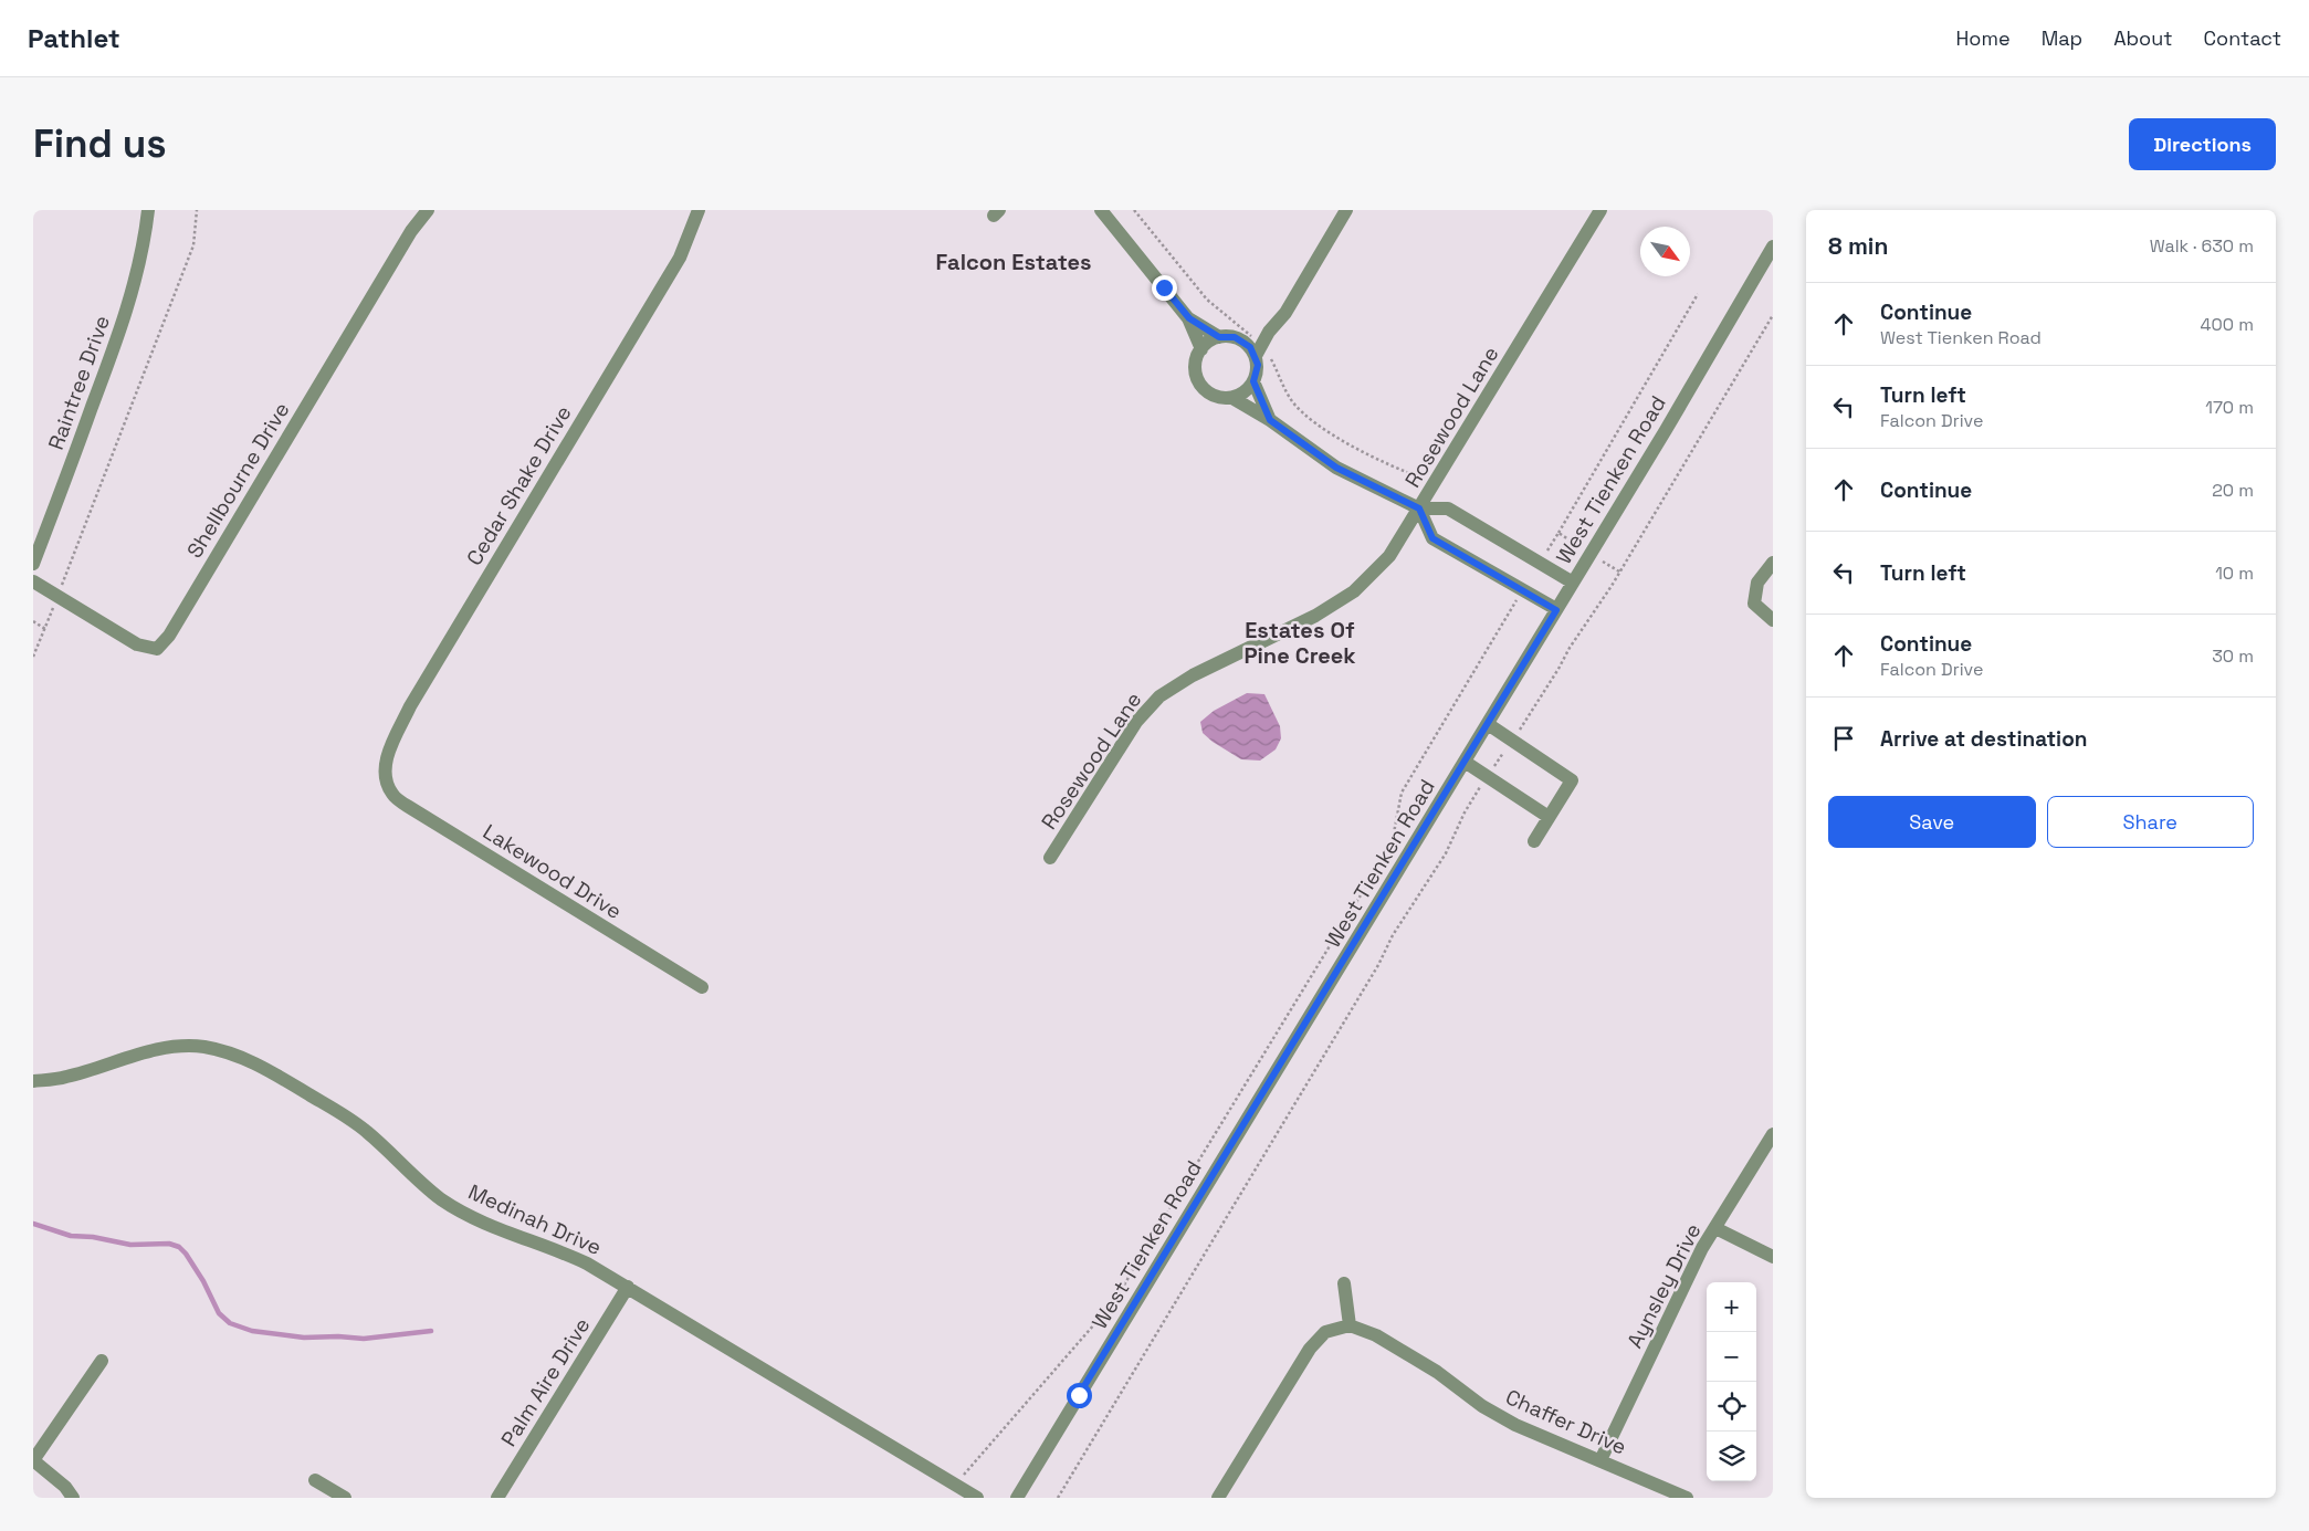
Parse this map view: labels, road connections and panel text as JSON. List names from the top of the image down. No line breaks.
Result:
{"streets":{"street":["Raintree Drive","Rosewood Lane","Shellbourne Drive","West Tienken Road","Cedar Shake Drive","Lakewood Drive","Medinah Drive","Aynsley Drive","Palm Aire Drive","Chaffer Drive"]},"crossings":[["Cedar Shake Drive","Lakewood Drive"],["Medinah Drive","Palm Aire Drive"],["Aynsley Drive","Chaffer Drive"]],"districts":["Falcon Estates","Estates Of Pine Creek"],"north":"bottom right","page":{"header":"Pathlet","nav":["Home","Map","About","Contact"],"buttons":["Directions",["Save","Share"]],"title":"Find us","heading":["8 min","Walk · 630 m"],"list":[["Continue","West Tienken Road","400 m"],["Turn left","Falcon Drive","170 m"],["Continue","20 m"],["Turn left","10 m"],["Continue","Falcon Drive","30 m"],"Arrive at destination"],"map_buttons":["+","−"]}}
